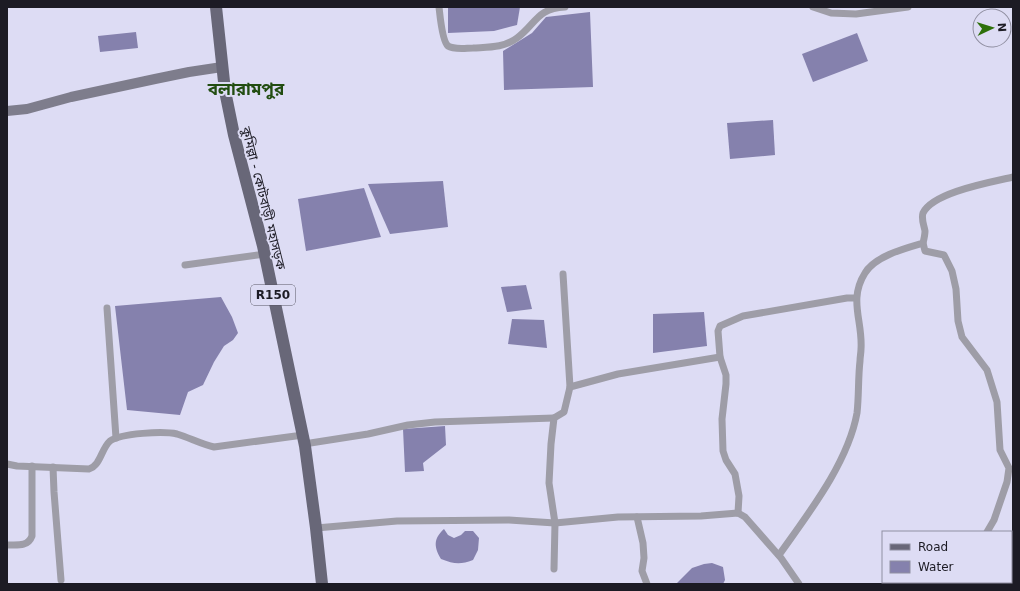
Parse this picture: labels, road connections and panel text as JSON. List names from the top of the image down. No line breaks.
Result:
{"streets":{"main road":["কুমিল্লা - কোটবাড়ী মহাসড়ক","R150"]},"districts":["বলারামপুর"],"legend":["Road","Water"],"north":"right"}
